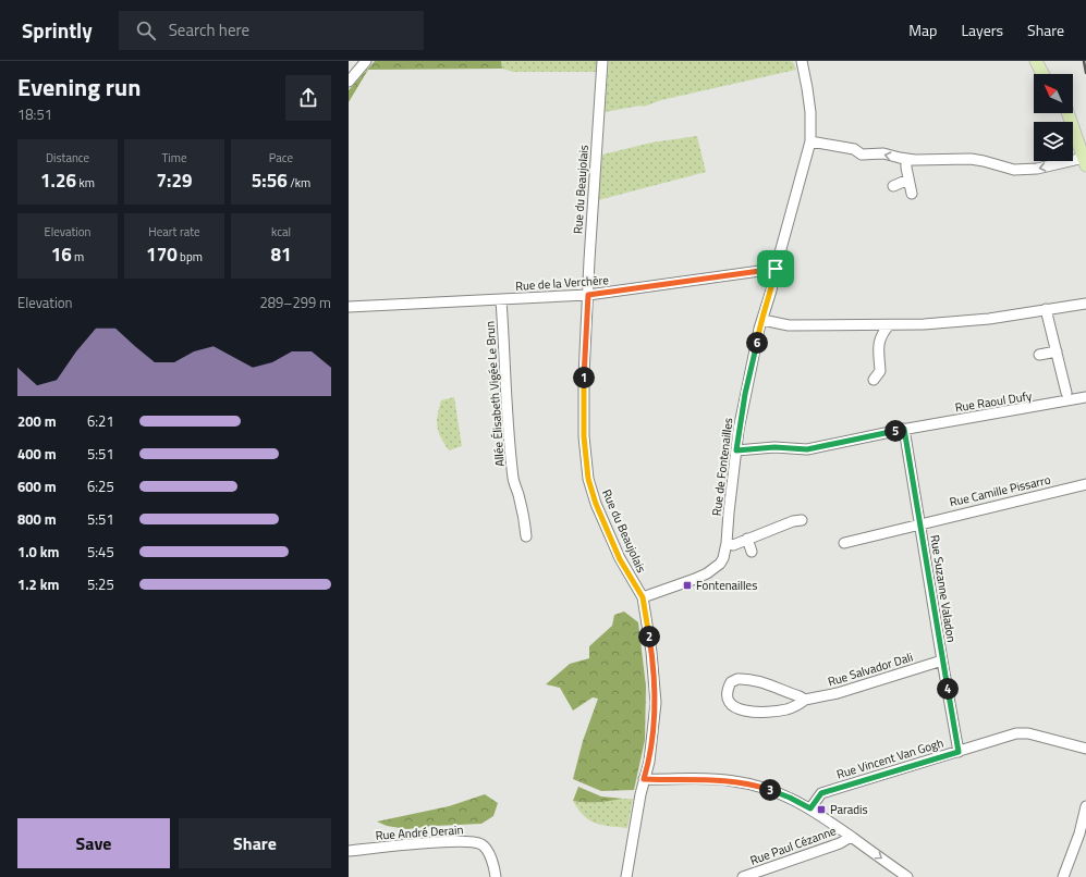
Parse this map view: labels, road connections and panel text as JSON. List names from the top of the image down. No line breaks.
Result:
{"streets":{"street":["Rue du Beaujolais","Rue de la Verchère","Allée Élisabeth Vigée Le Brun","Rue Raoul Dufy","Rue de Fontenailles","Rue Camille Pissarro","Rue Suzanne Valadon","Rue Salvador Dali","Rue Vincent Van Gogh","Rue André Derain","Rue Paul Cézanne"]},"crossings":[["Rue du Beaujolais","Rue de la Verchère"],["Rue du Beaujolais","Rue de Fontenailles"],["Rue de la Verchère","Allée Élisabeth Vigée Le Brun"],["Rue de la Verchère","Rue de Fontenailles"],["Rue Raoul Dufy","Rue de Fontenailles"],["Rue Raoul Dufy","Rue Suzanne Valadon"],["Rue Camille Pissarro","Rue Suzanne Valadon"],["Rue Suzanne Valadon","Rue Salvador Dali"],["Rue Suzanne Valadon","Rue Vincent Van Gogh"]],"places":{"transit":["Fontenailles","Paradis"]},"north":"top left","page":{"header":"Sprintly","search":"Search here","nav":["Map","Layers","Share"],"heading":["Evening run","18:51"],"stats":[["Distance","1.26 km"],["Time","7:29"],["Pace","5:56 /km"],["Elevation","16 m"],["Heart rate","170 bpm"],["kcal","81"]],"chart":["Elevation","289–299 m"],"pins":["6","1","5","2","4","3"],"list":[{"name":"200 m","note":"6:21"},{"name":"400 m","note":"5:51"},{"name":"600 m","note":"6:25"},{"name":"800 m","note":"5:51"},{"name":"1.0 km","note":"5:45"},{"name":"1.2 km","note":"5:25"}],"buttons":["Save","Share"]}}
